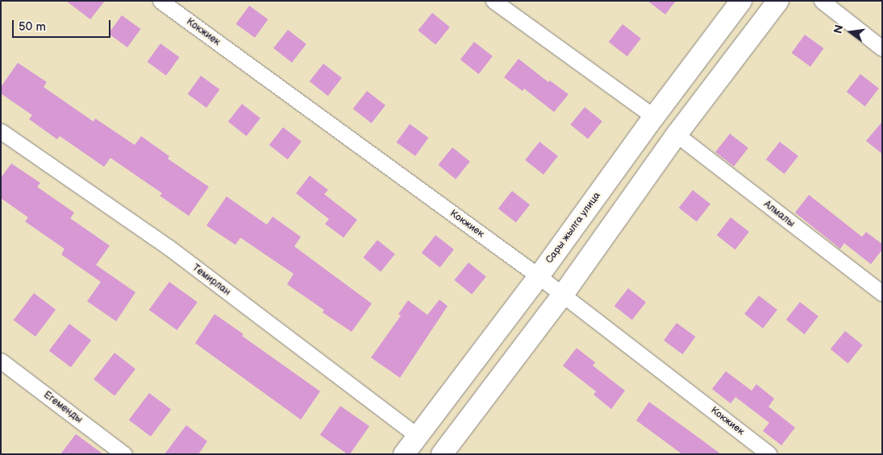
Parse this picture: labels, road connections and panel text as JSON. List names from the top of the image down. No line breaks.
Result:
{"streets":{"street":["Кокжиек","Алмалы","Сары жылга улица","Темирлан","Егеменды"]},"crossings":[["Кокжиек","Сары жылга улица"],["Сары жылга улица","Темирлан"]],"scale_bar":"50 m","north":"left"}
